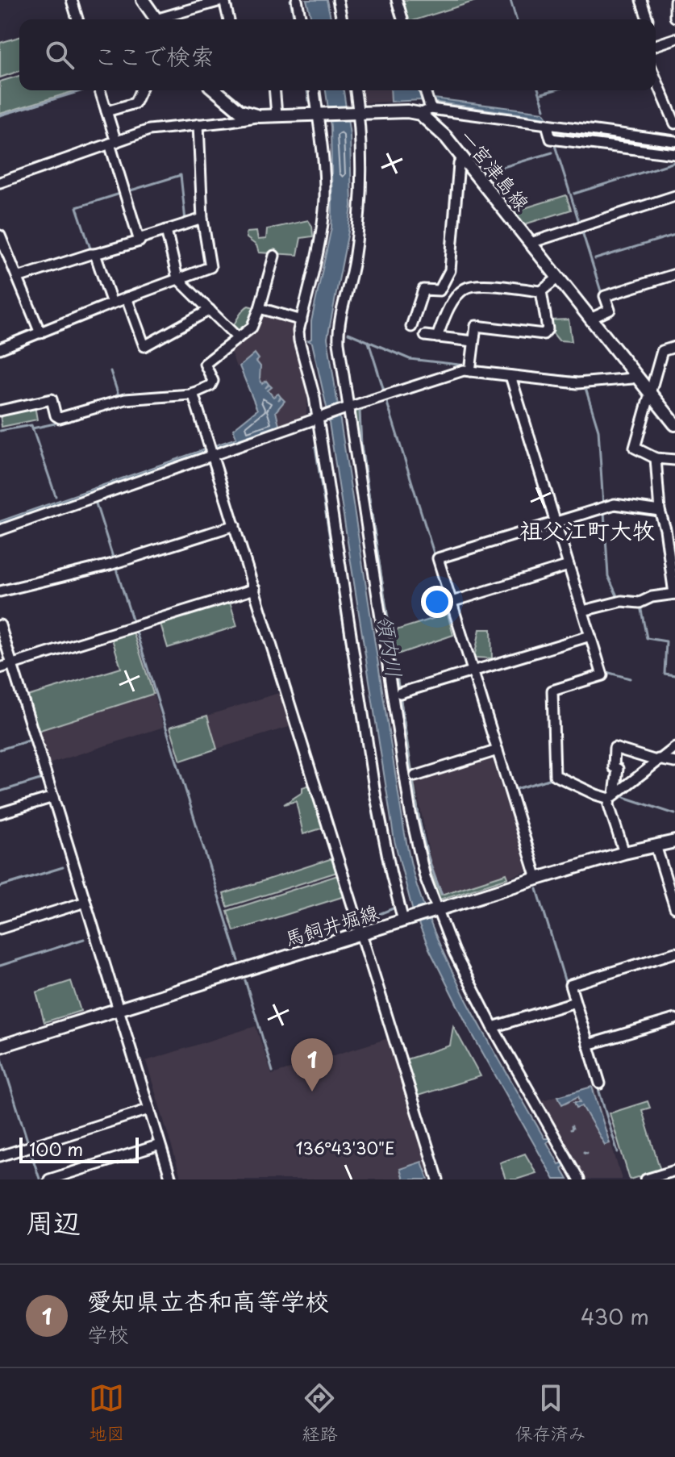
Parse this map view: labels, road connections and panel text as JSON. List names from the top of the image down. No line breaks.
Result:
{"streets":{"main road":["一宮津島線","馬飼井堀線"]},"districts":["祖父江町大牧"],"water":["領内川"],"scale_bar":"100 m","page":{"search":"ここで検索","pins":"1","scale":"100 m","heading":"周辺","list":[{"mark":"1","name":"愛知県立杏和高等学校","note":"学校","value":"430 m"}],"nav":["地図","経路","保存済み"]},"coordinates":["136°43'30\"E"]}
